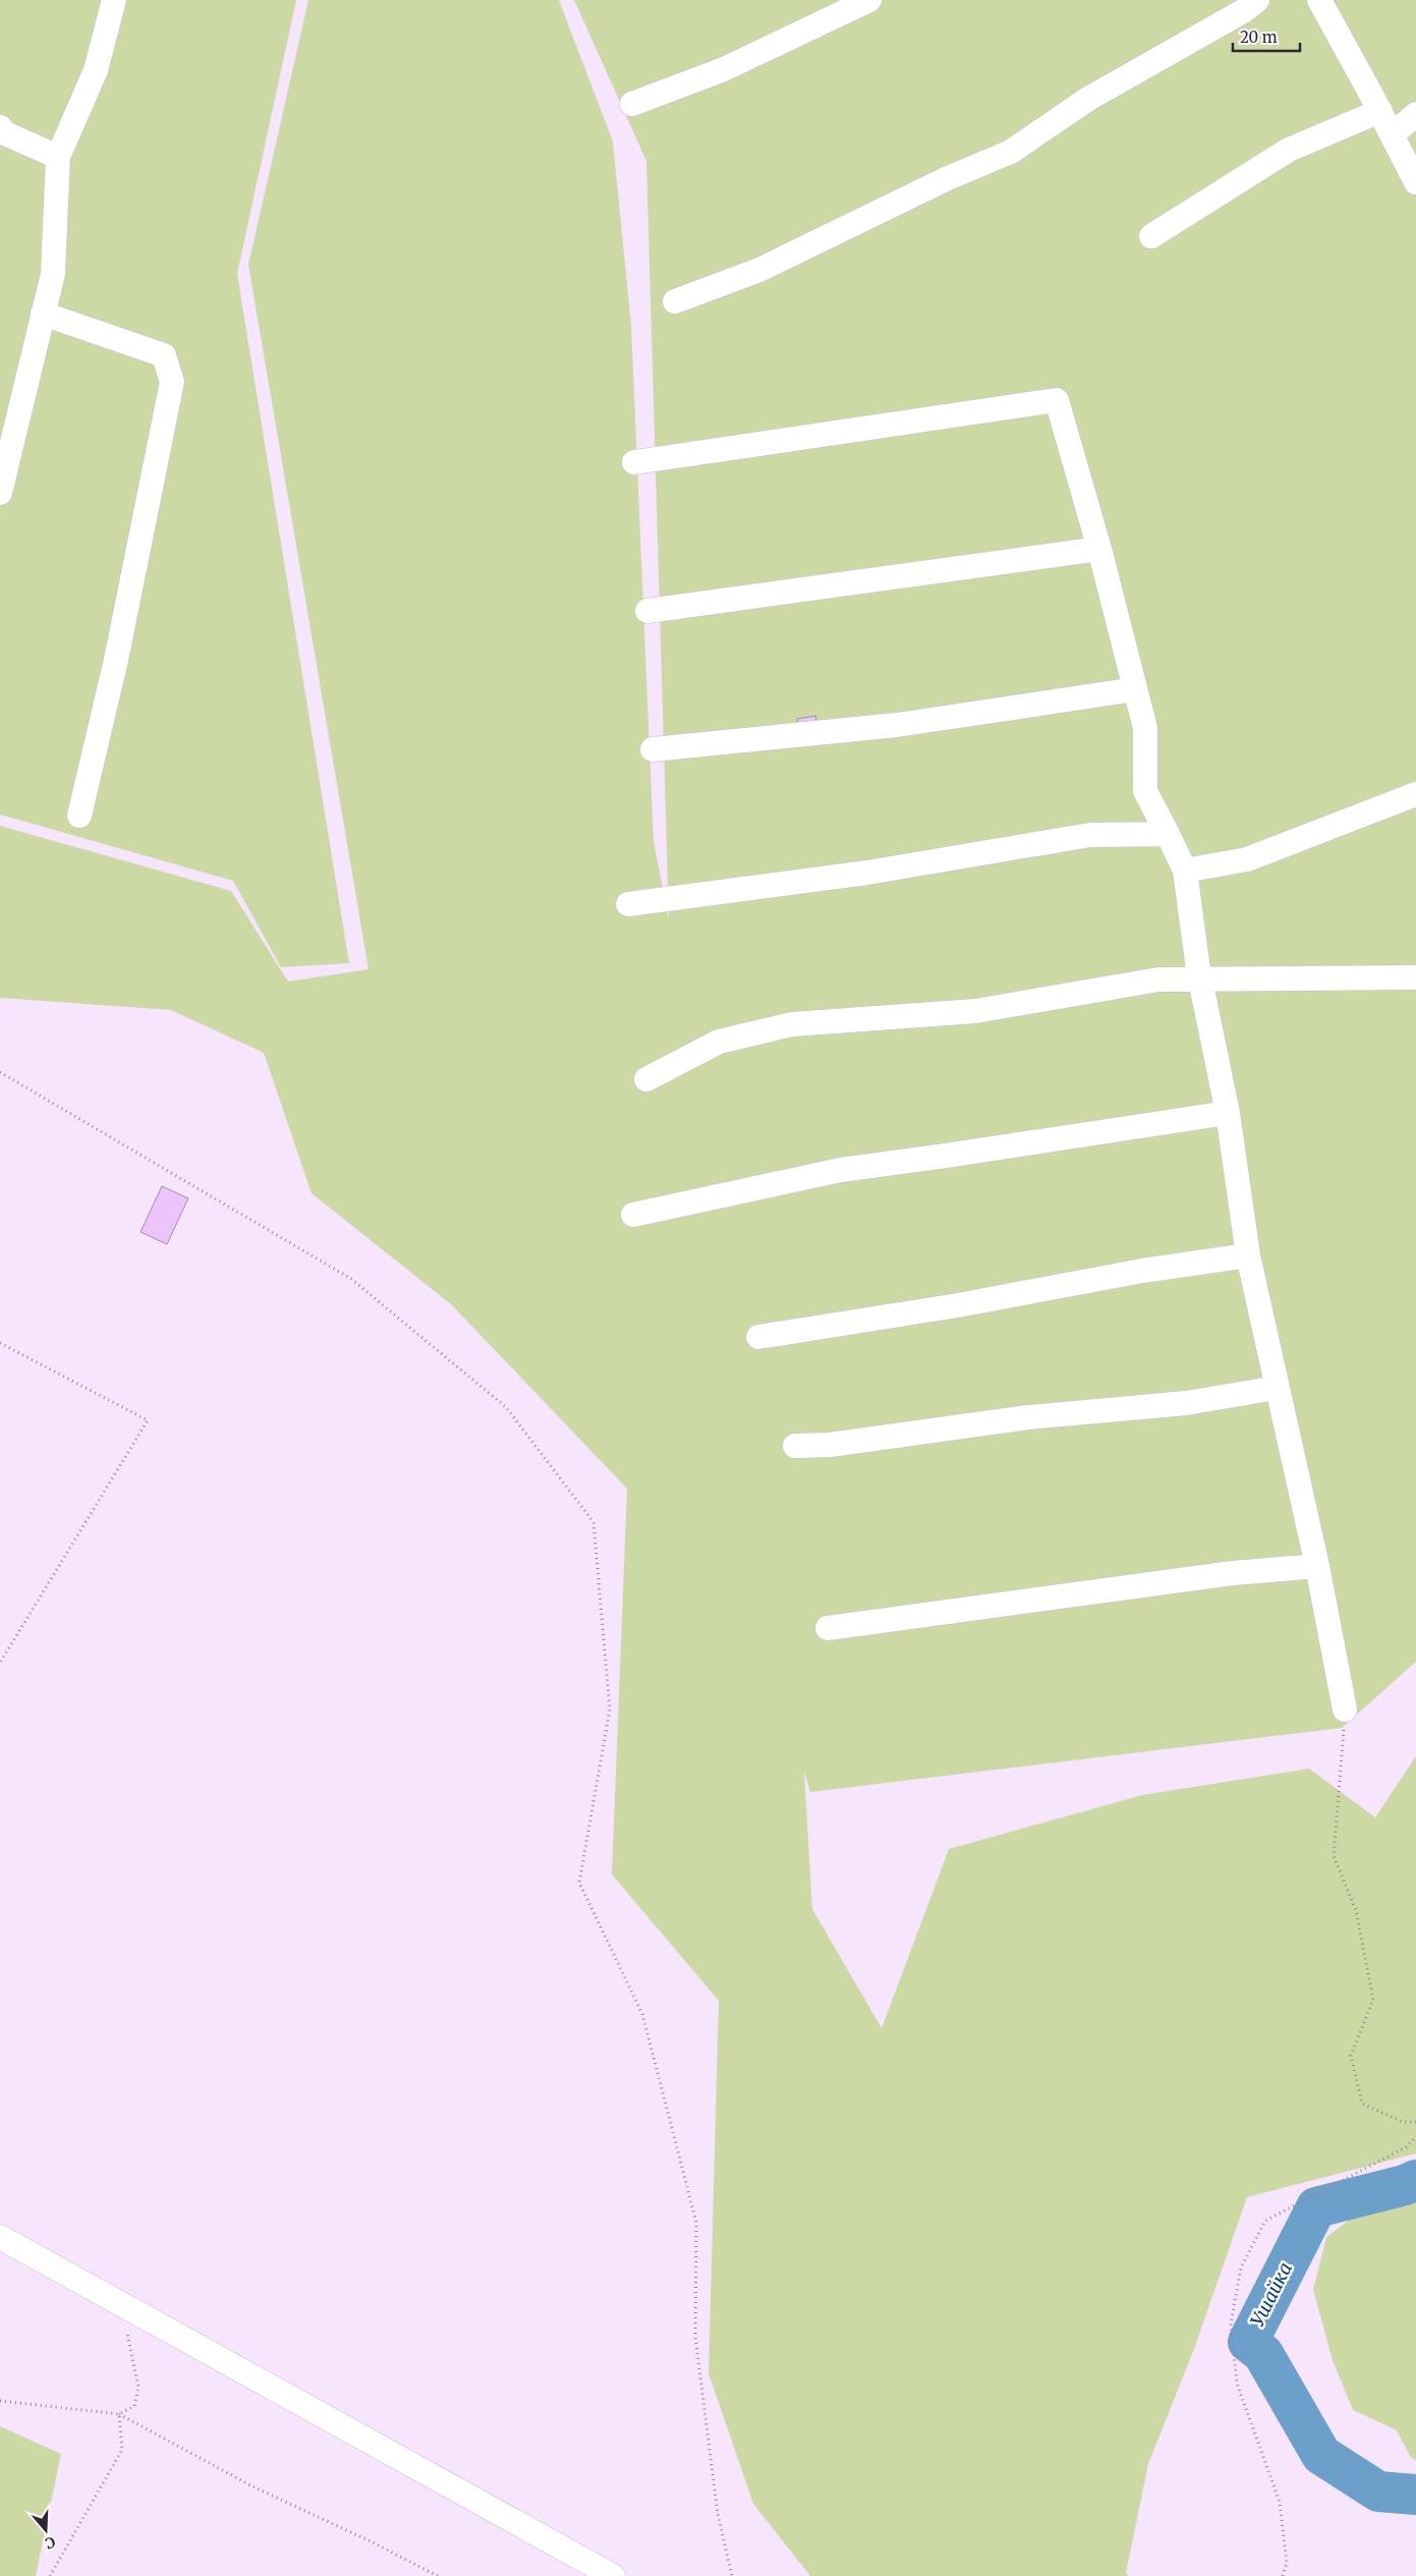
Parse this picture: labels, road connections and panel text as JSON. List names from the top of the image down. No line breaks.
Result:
{"water":["Ушайка"],"scale_bar":"20 m","north":"bottom"}
